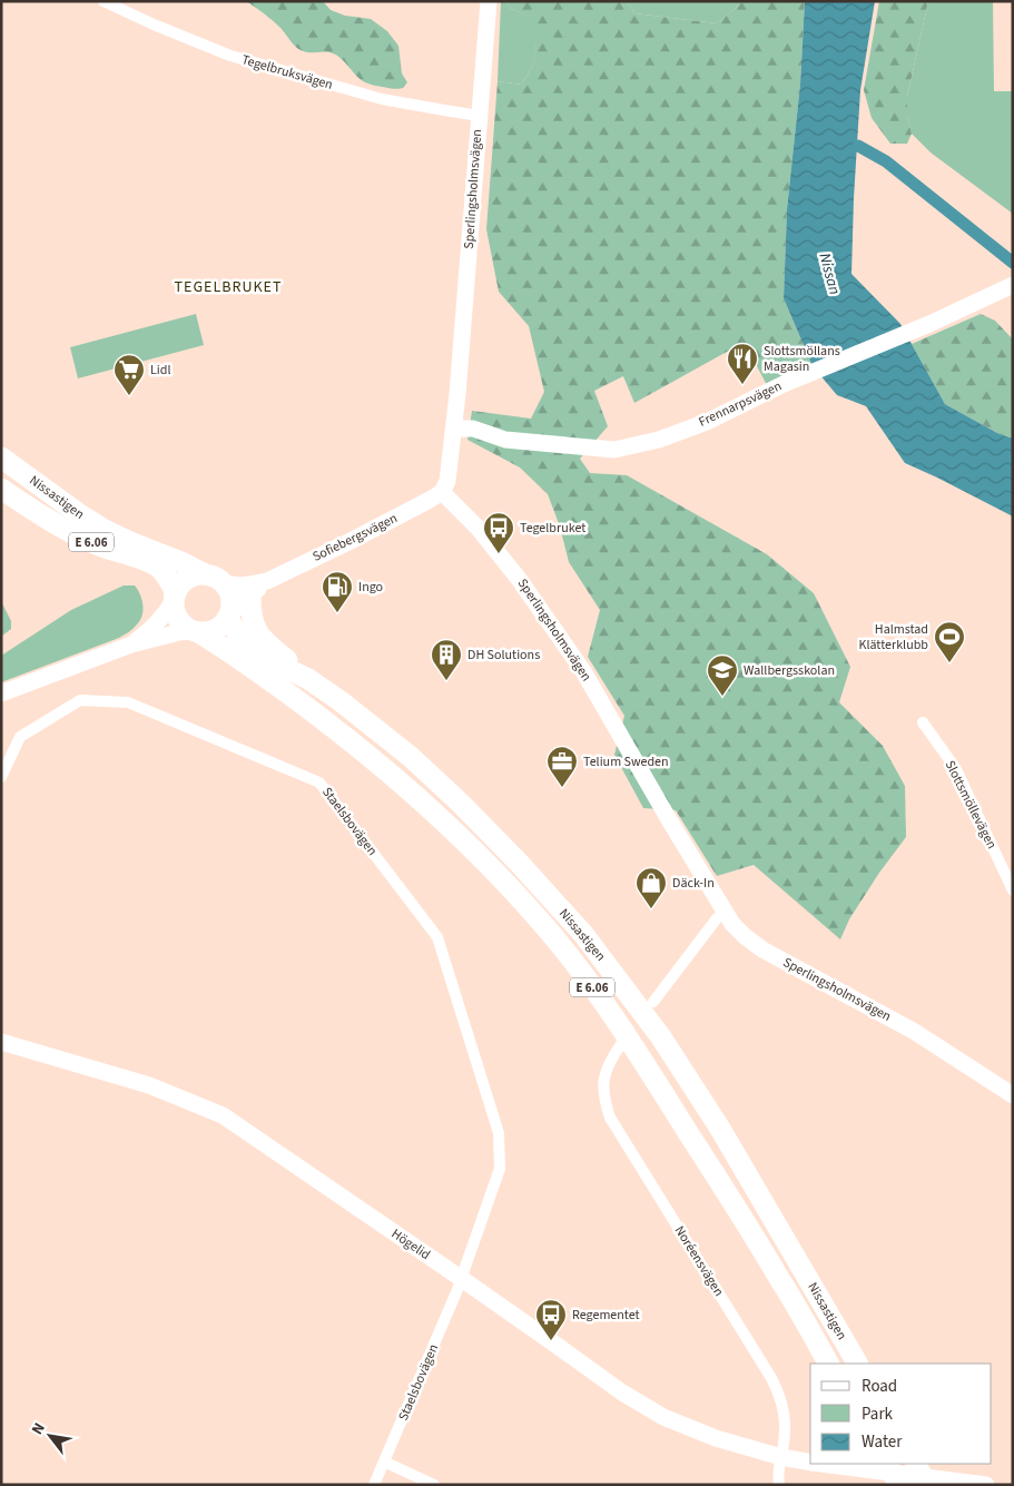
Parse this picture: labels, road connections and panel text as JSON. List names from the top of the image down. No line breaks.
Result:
{"streets":{"highway":["Nissastigen","E 6.06"],"street":["Tegelbruksvägen","Sperlingsholmsvägen","Frennarpsvägen","Sofiebergsvägen","Slottsmöllevägen","Staelsbovägen","Högelid","Noréensvägen"]},"crossings":[["Tegelbruksvägen","Sperlingsholmsvägen"],["Sperlingsholmsvägen","Frennarpsvägen"],["Sperlingsholmsvägen","Sofiebergsvägen"],["Nissastigen","Sofiebergsvägen"],["Nissastigen","E 6.06"],["Sofiebergsvägen","E 6.06"],["Staelsbovägen","Högelid"],["Högelid","Noréensvägen"]],"districts":["TEGELBRUKET"],"water":["Nissan"],"places":{"restaurant":["Slottsmöllans Magasin"],"supermarket":["Lidl"],"bus stop":["Tegelbruket","Regementet"],"fuel station":["Ingo"],"sports":["Halmstad Klätterklubb"],"building":["DH Solutions"],"school or university":["Wallbergsskolan"],"office":["Telium Sweden"],"shop":["Däck-In"]},"legend":["Road","Park","Water"],"north":"top left"}
